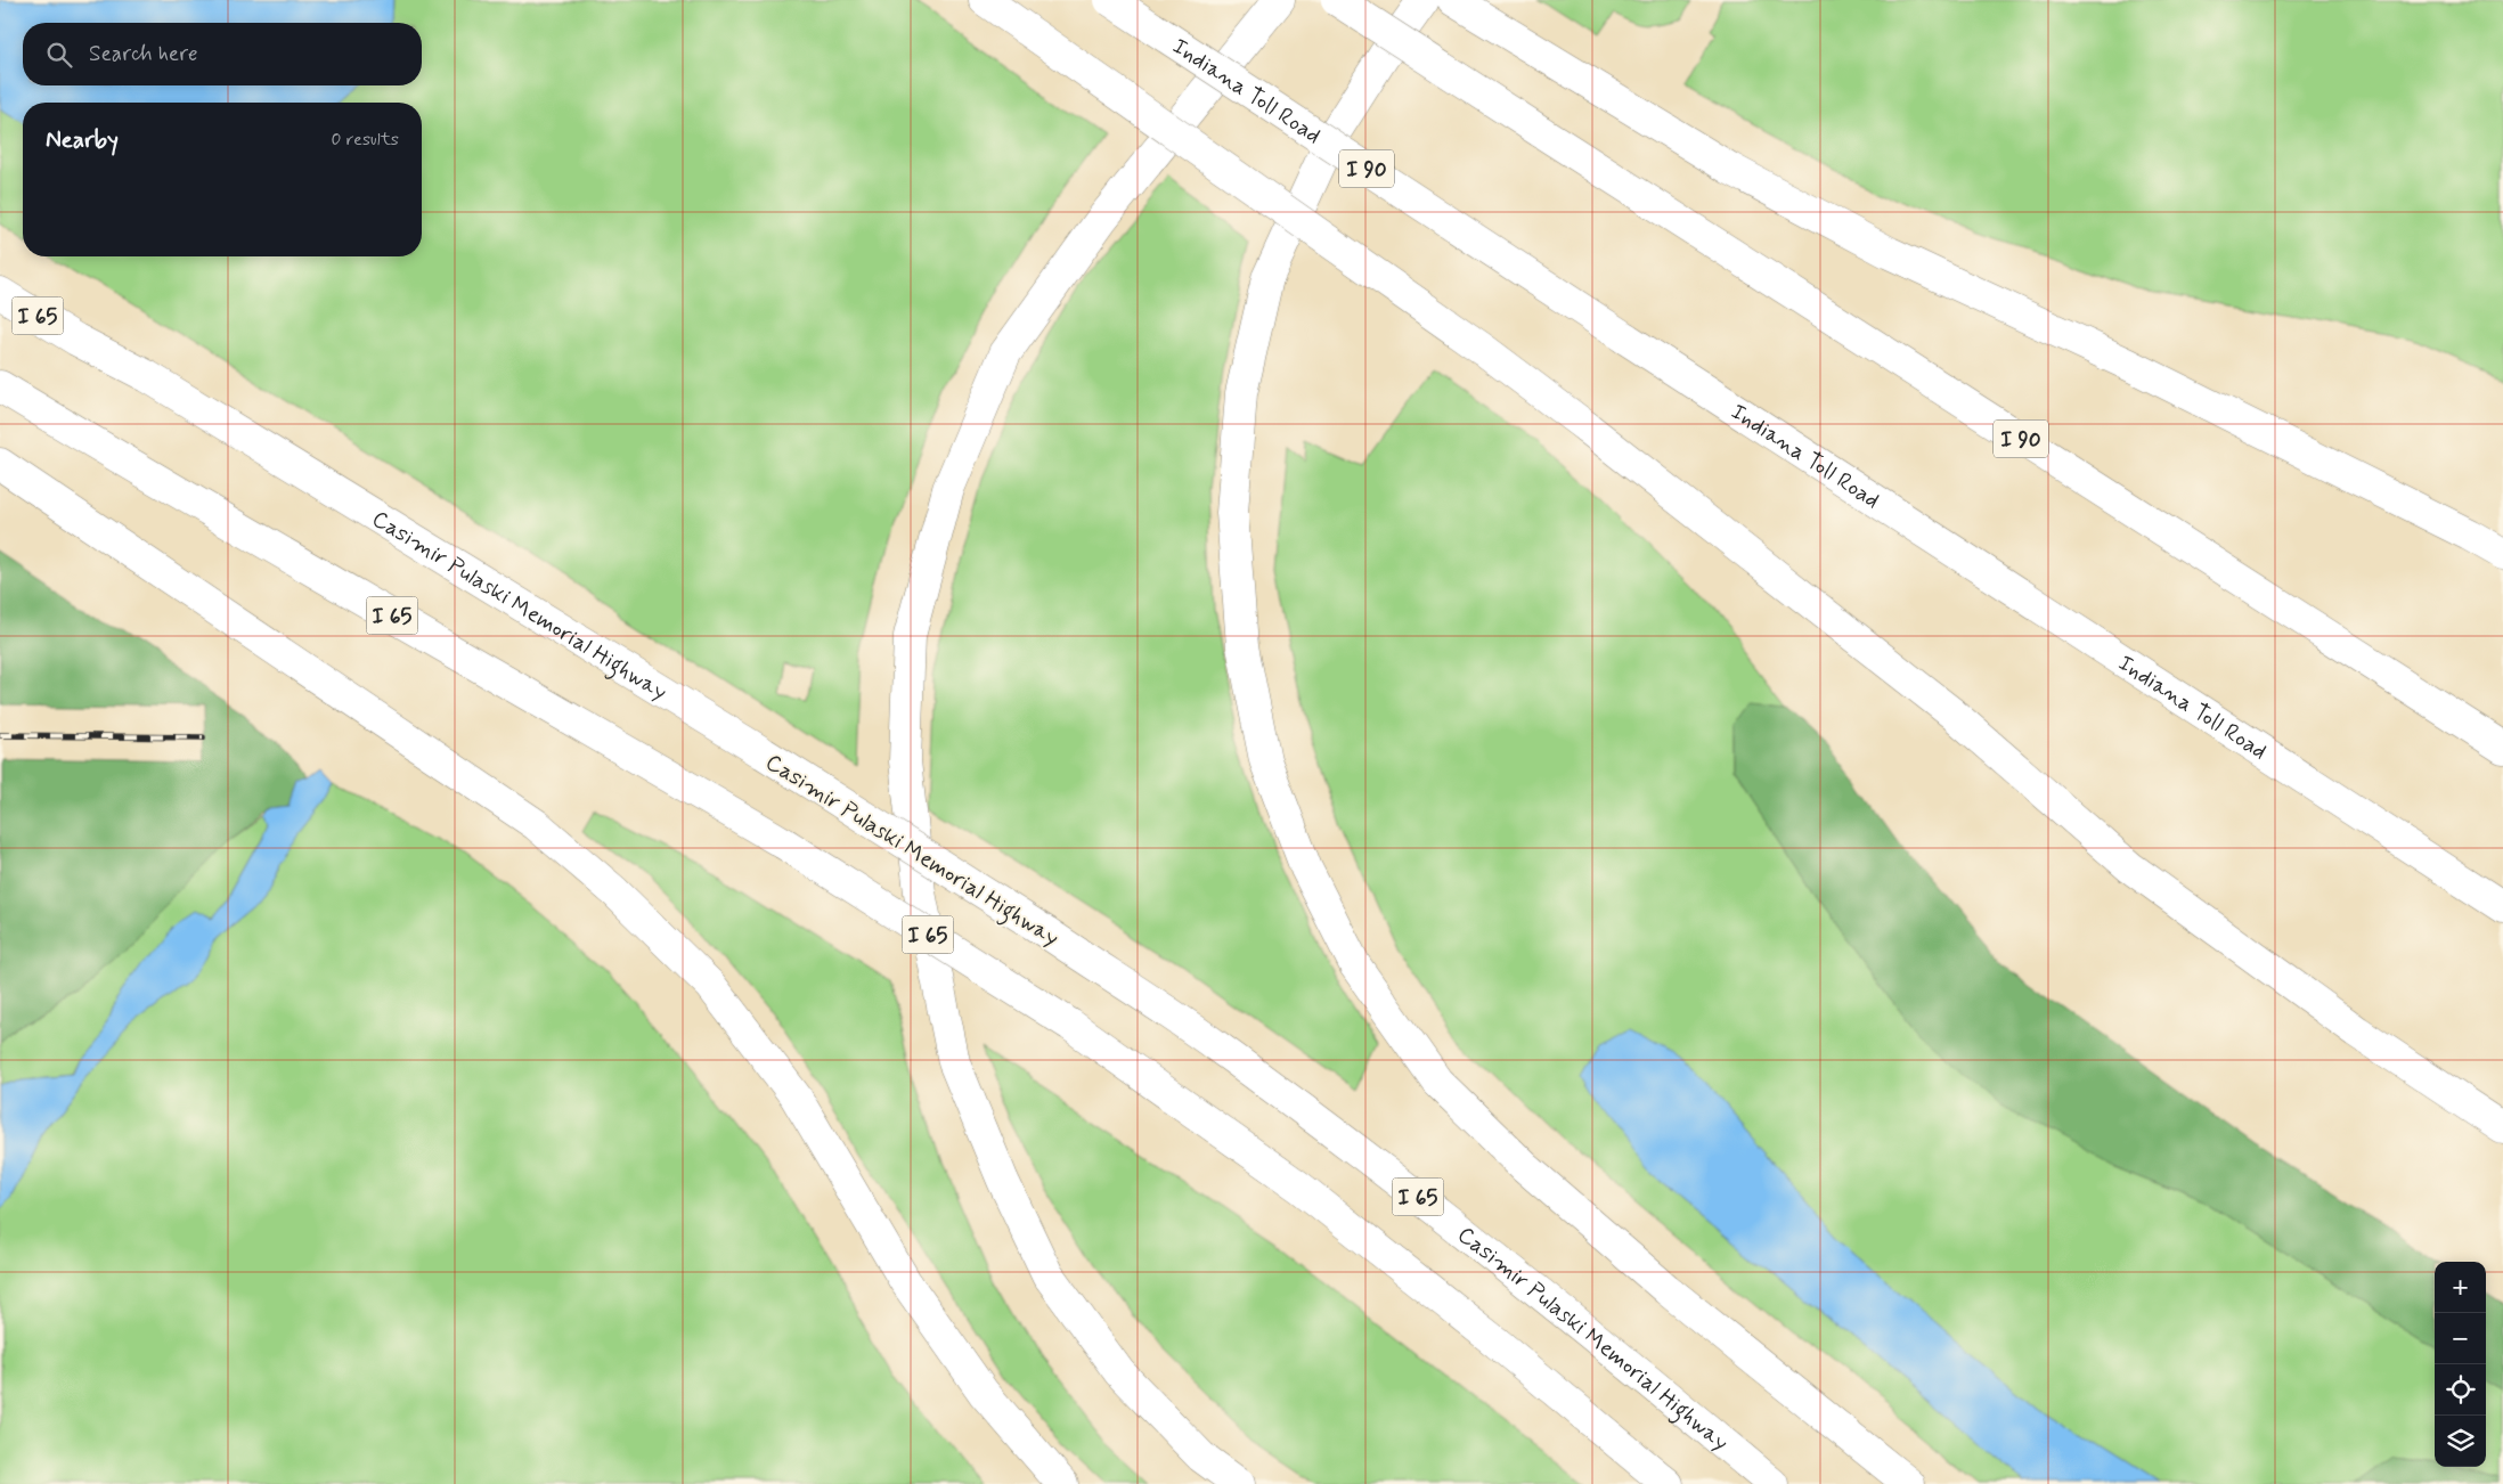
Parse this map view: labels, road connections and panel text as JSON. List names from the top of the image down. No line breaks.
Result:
{"streets":{"highway":["Indiana Toll Road","I 90","I 65","Casimir Pulaski Memorial Highway"]},"page":{"search":"Search here","heading":["Nearby","0 results"],"map_buttons":["+","−"]}}
